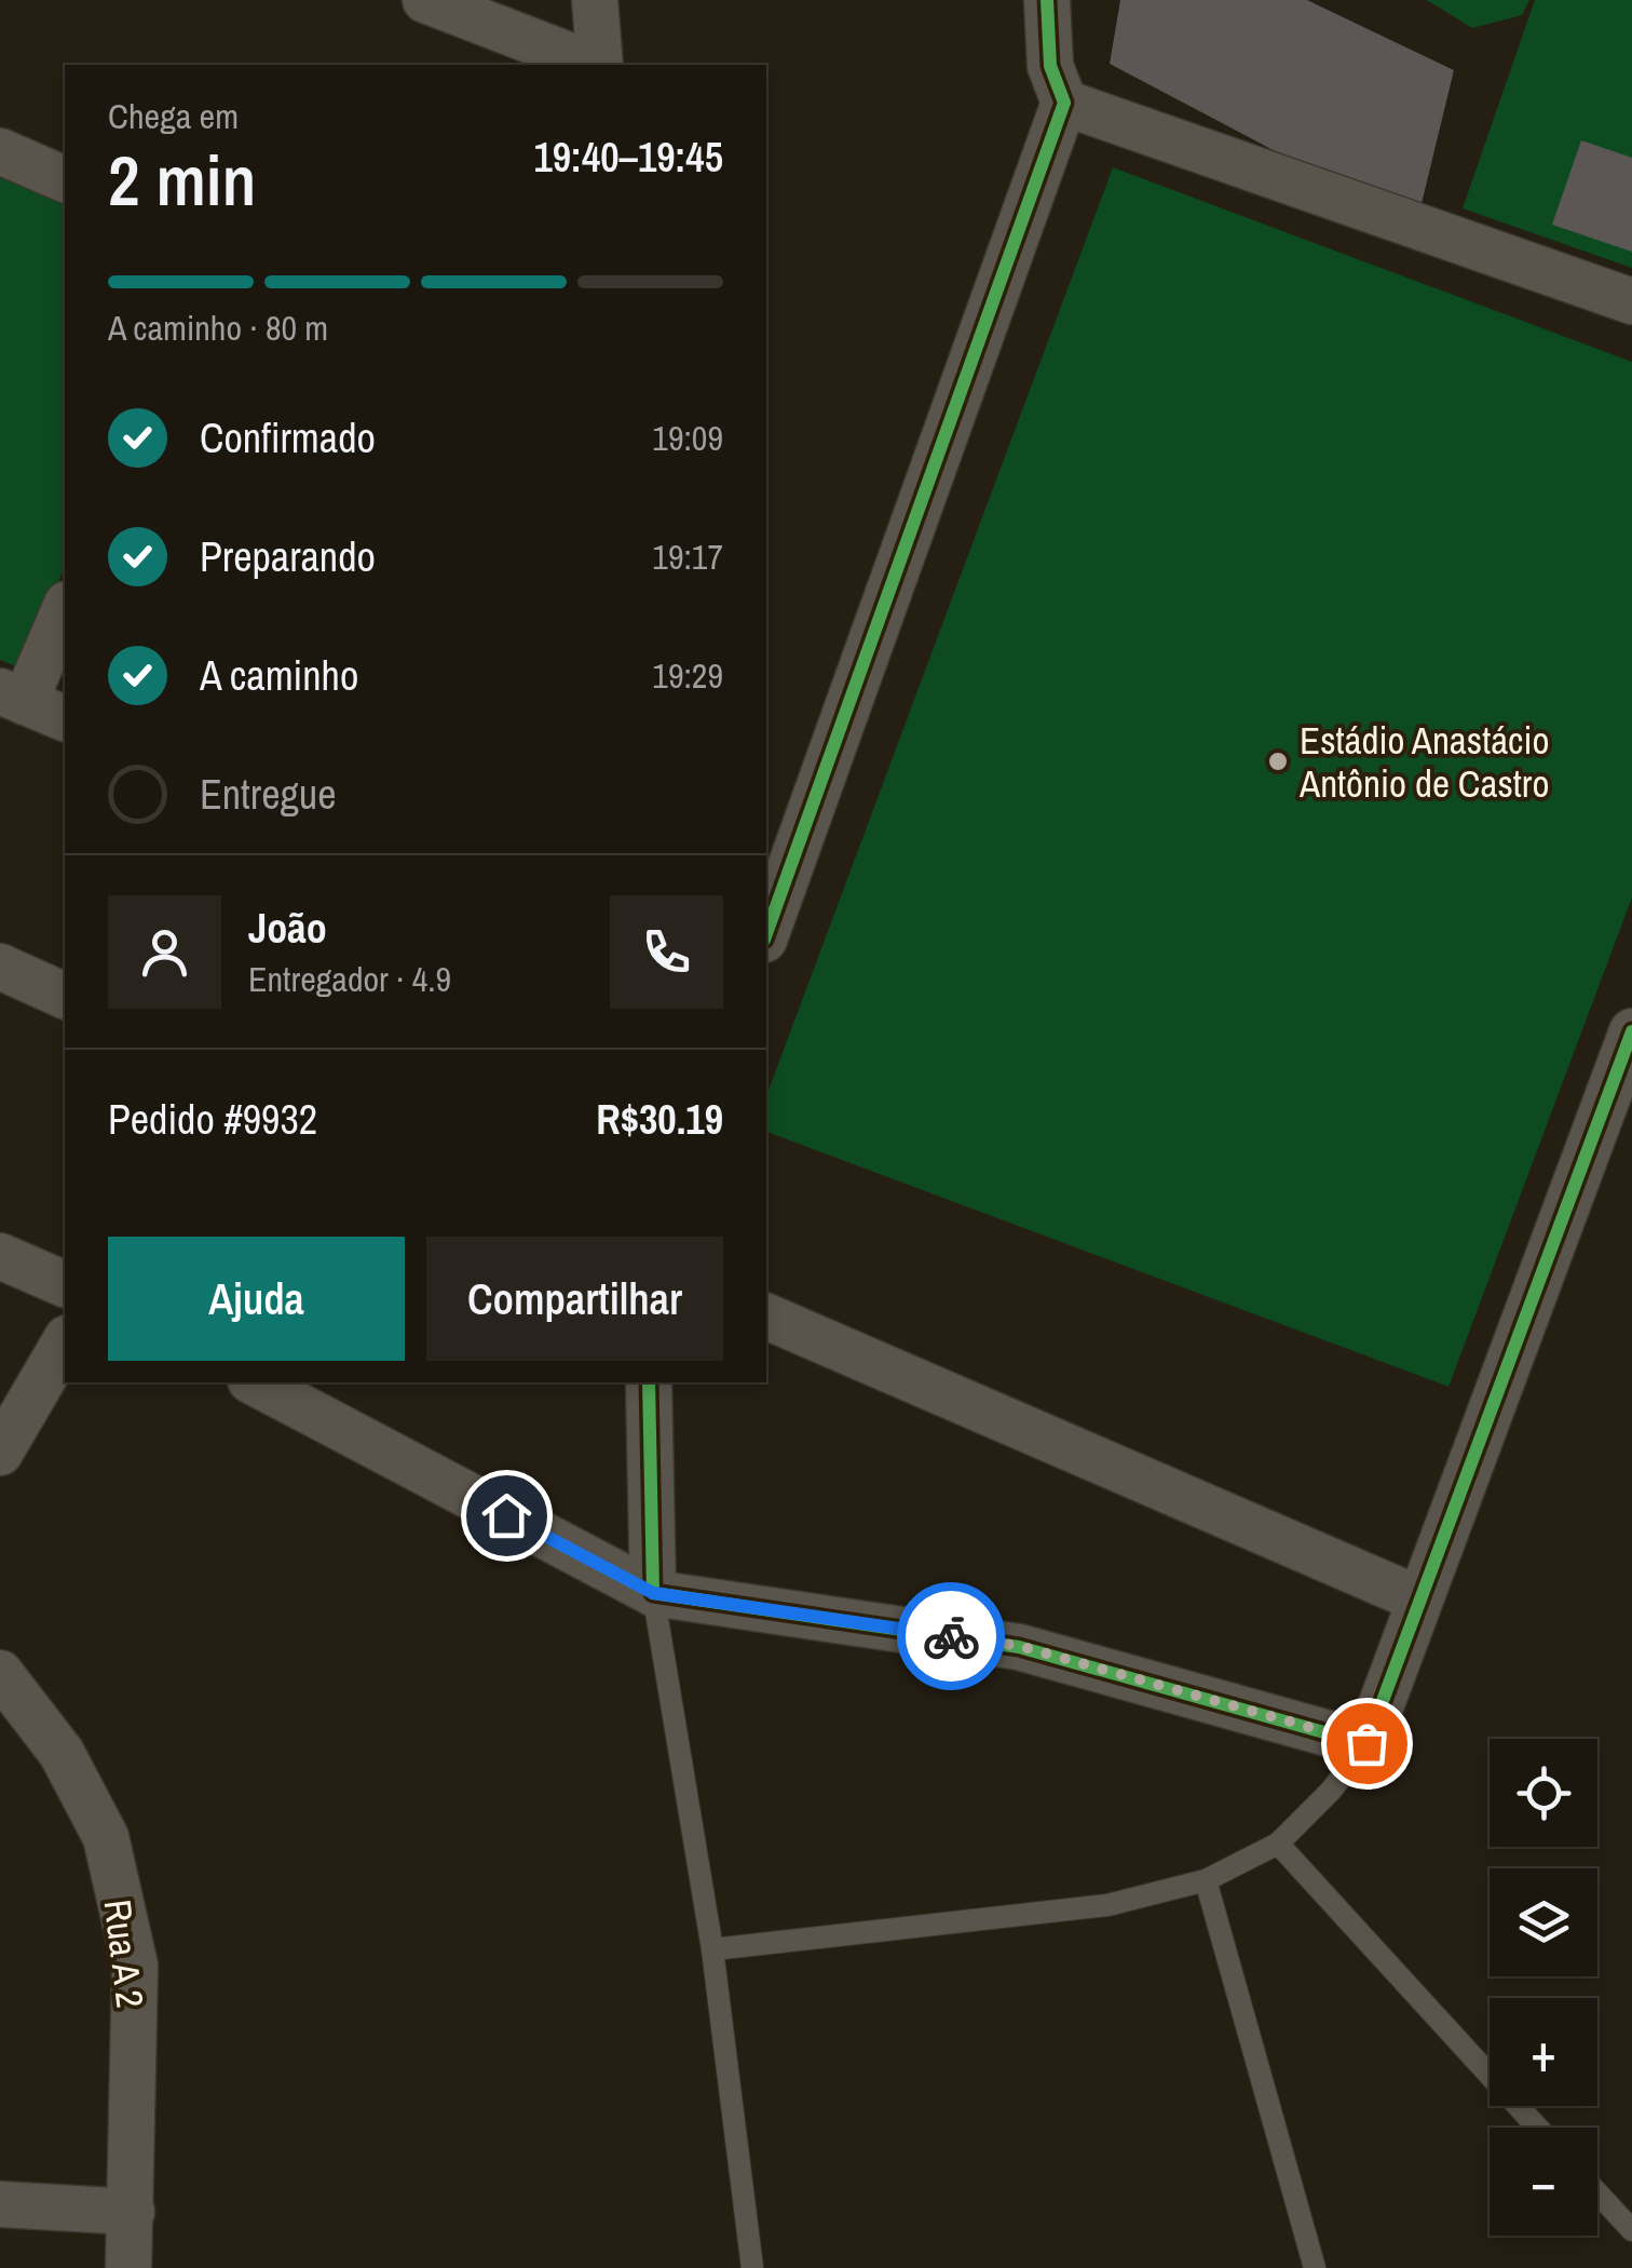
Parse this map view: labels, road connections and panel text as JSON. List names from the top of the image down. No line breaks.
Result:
{"streets":{"street":["Rua A 2"]},"places":["Estádio Anastácio Antônio de Castro"],"page":{"heading":["2 min","Chega em","19:40–19:45"],"panel":["João","Entregador · 4.9","Pedido #9932","R$30.19"],"bar":"A caminho · 80 m","list":[["Confirmado","19:09"],["Preparando","19:17"],["A caminho","19:29"],"Entregue"],"buttons":["Ajuda","Compartilhar"],"map_buttons":["+","−"]}}
